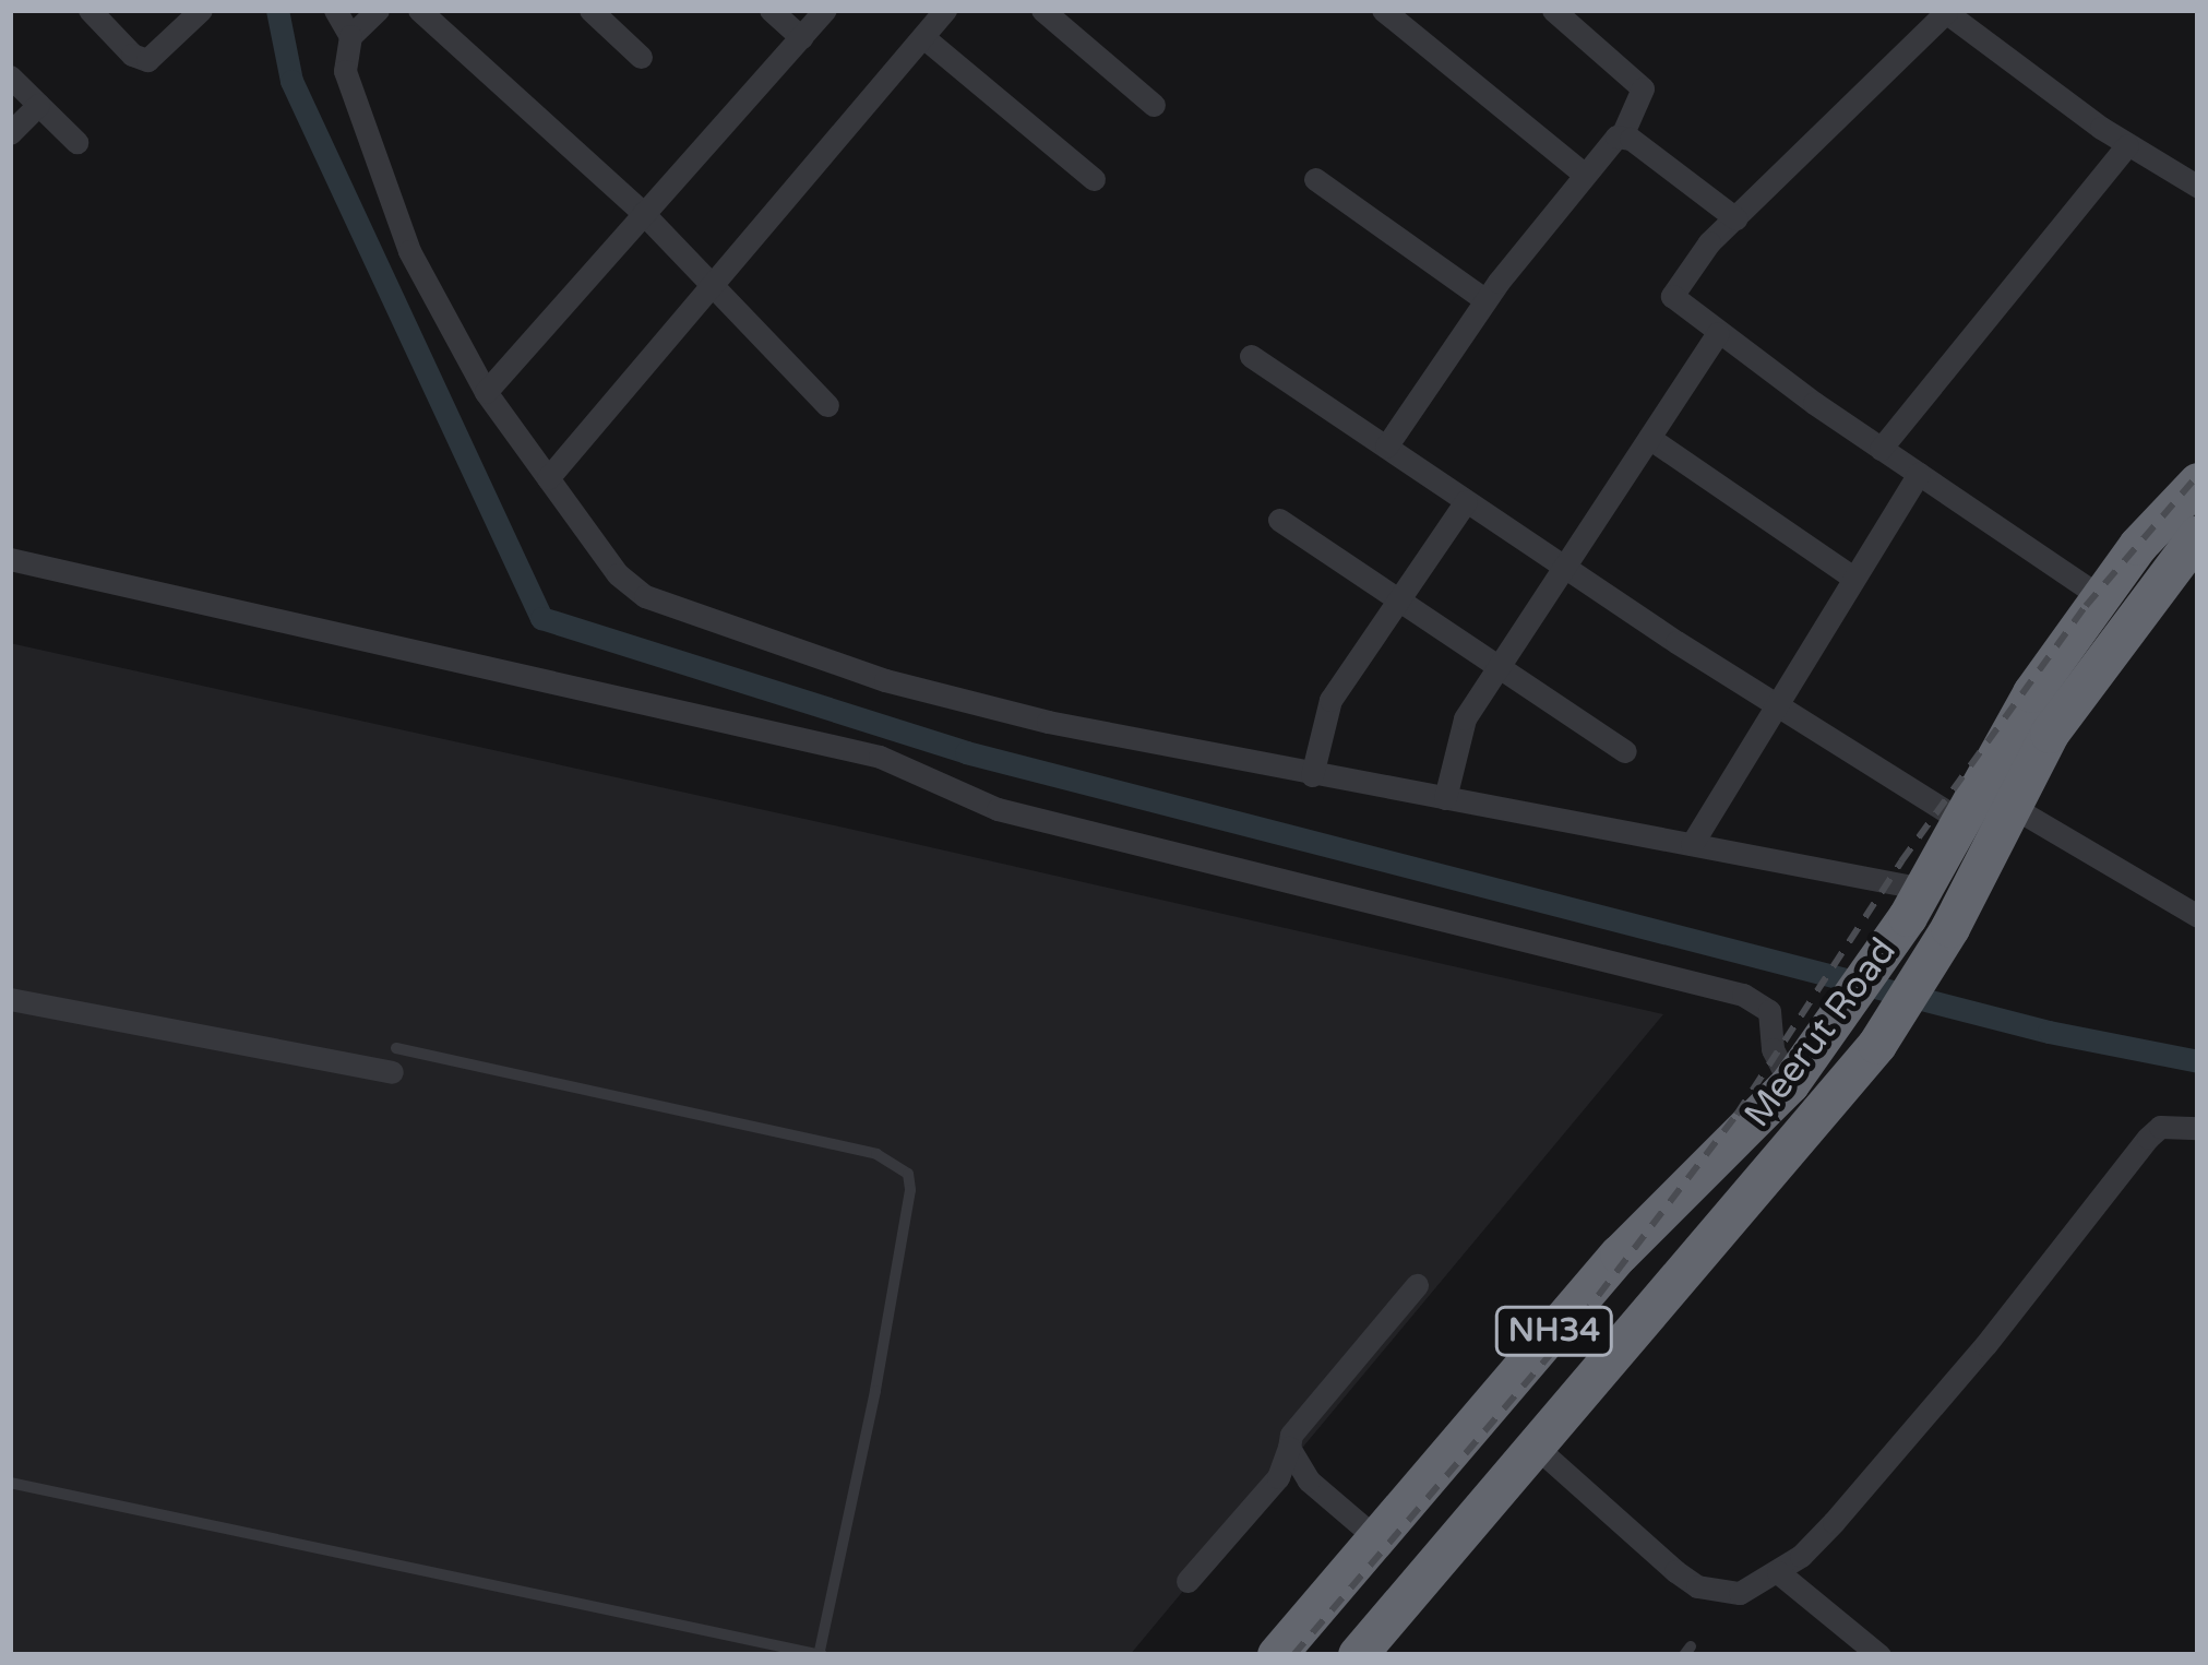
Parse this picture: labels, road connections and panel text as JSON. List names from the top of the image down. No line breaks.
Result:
{"streets":{"highway":["Meerut Road","NH34"]}}
